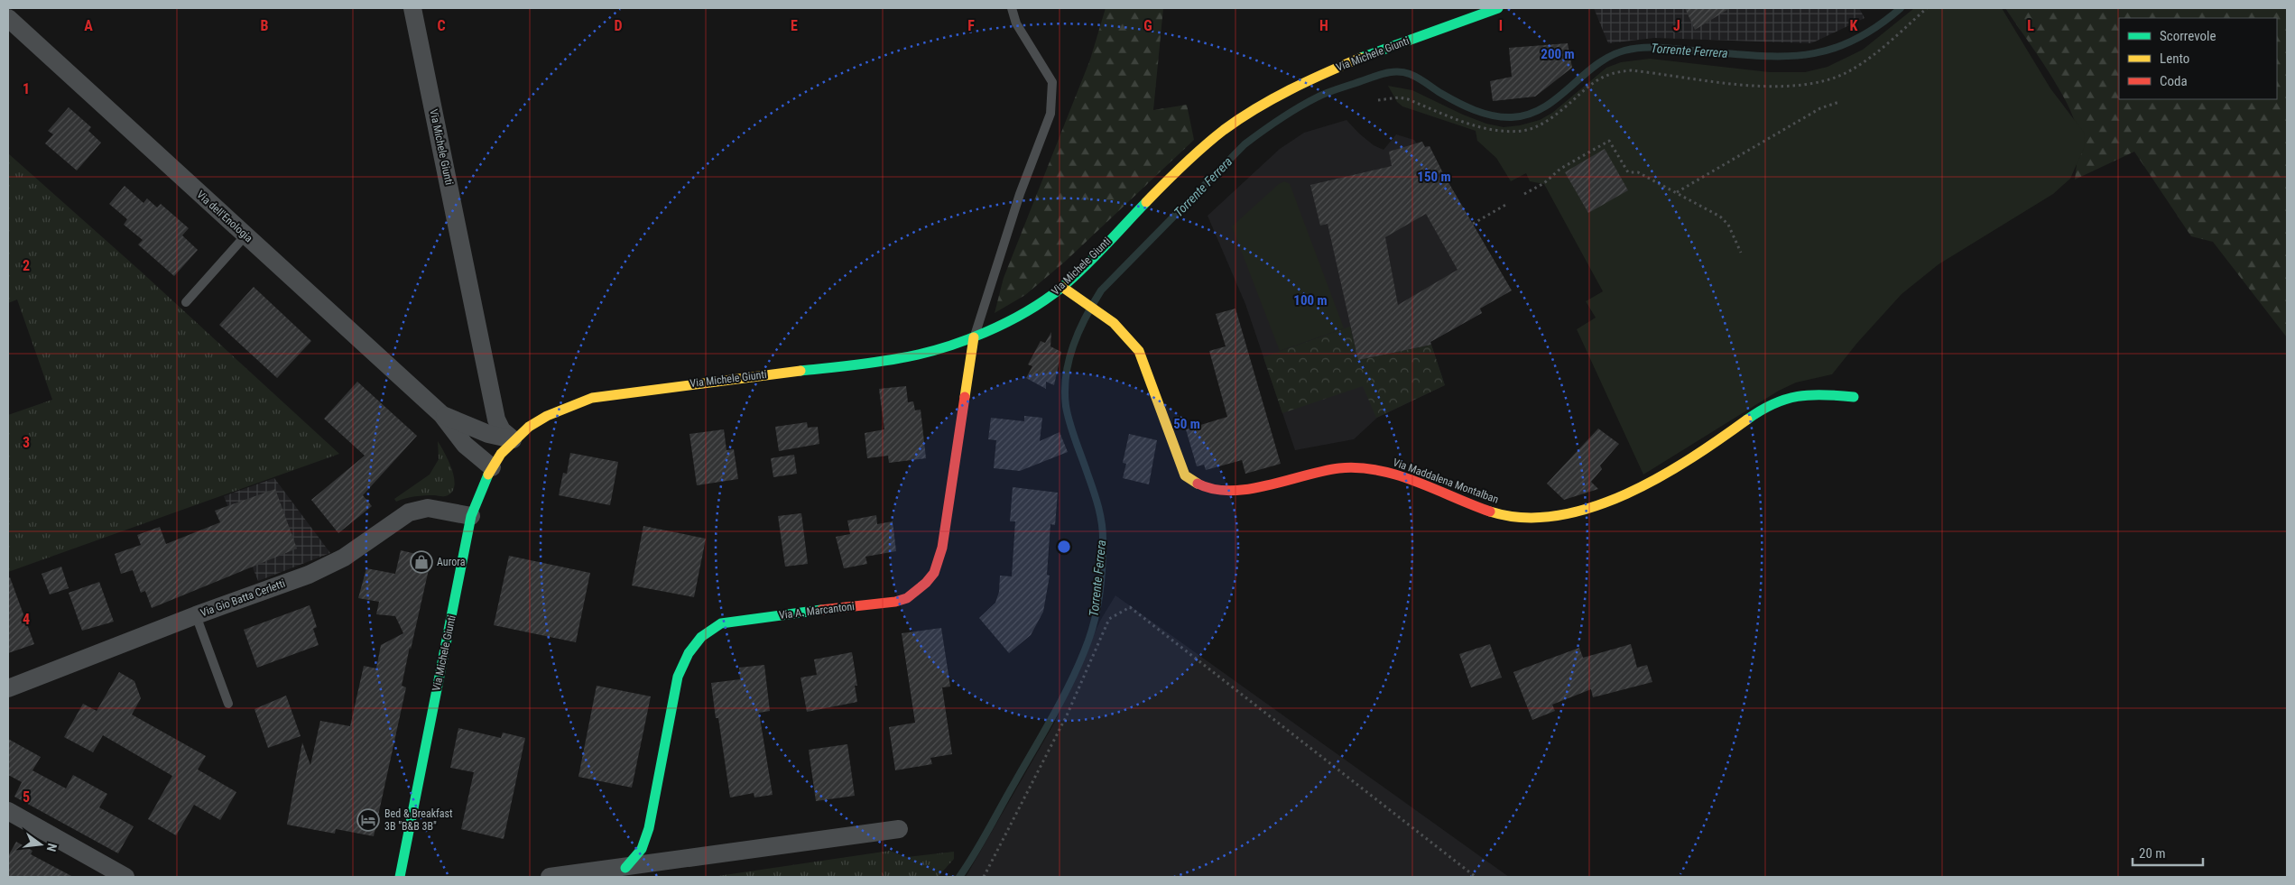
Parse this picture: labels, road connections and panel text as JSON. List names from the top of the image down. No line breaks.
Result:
{"streets":{"street":["Via Michele Giunti","Via dell'Enologia","Via Maddalena Montalban","Via Gio Batta Cerletti","Via A. Marcantoni"]},"crossings":[["Via Michele Giunti","Via dell'Enologia"],["Via Michele Giunti","Via Maddalena Montalban"],["Via Michele Giunti","Via Gio Batta Cerletti"],["Via Michele Giunti","Via A. Marcantoni"]],"water":["Torrente Ferrera"],"places":{"shop":["Aurora"],"hotel":["Bed & Breakfast 3B \"B&B 3B\""]},"legend":["Scorrevole","Lento","Coda"],"scale_bar":"20 m","north":"right","grid":{"columns":["A","B","C","D","E","F","G","H","I","J","K","L"],"rows":["1","2","3","4","5"]},"rings":["200 m","150 m","100 m","50 m"]}
